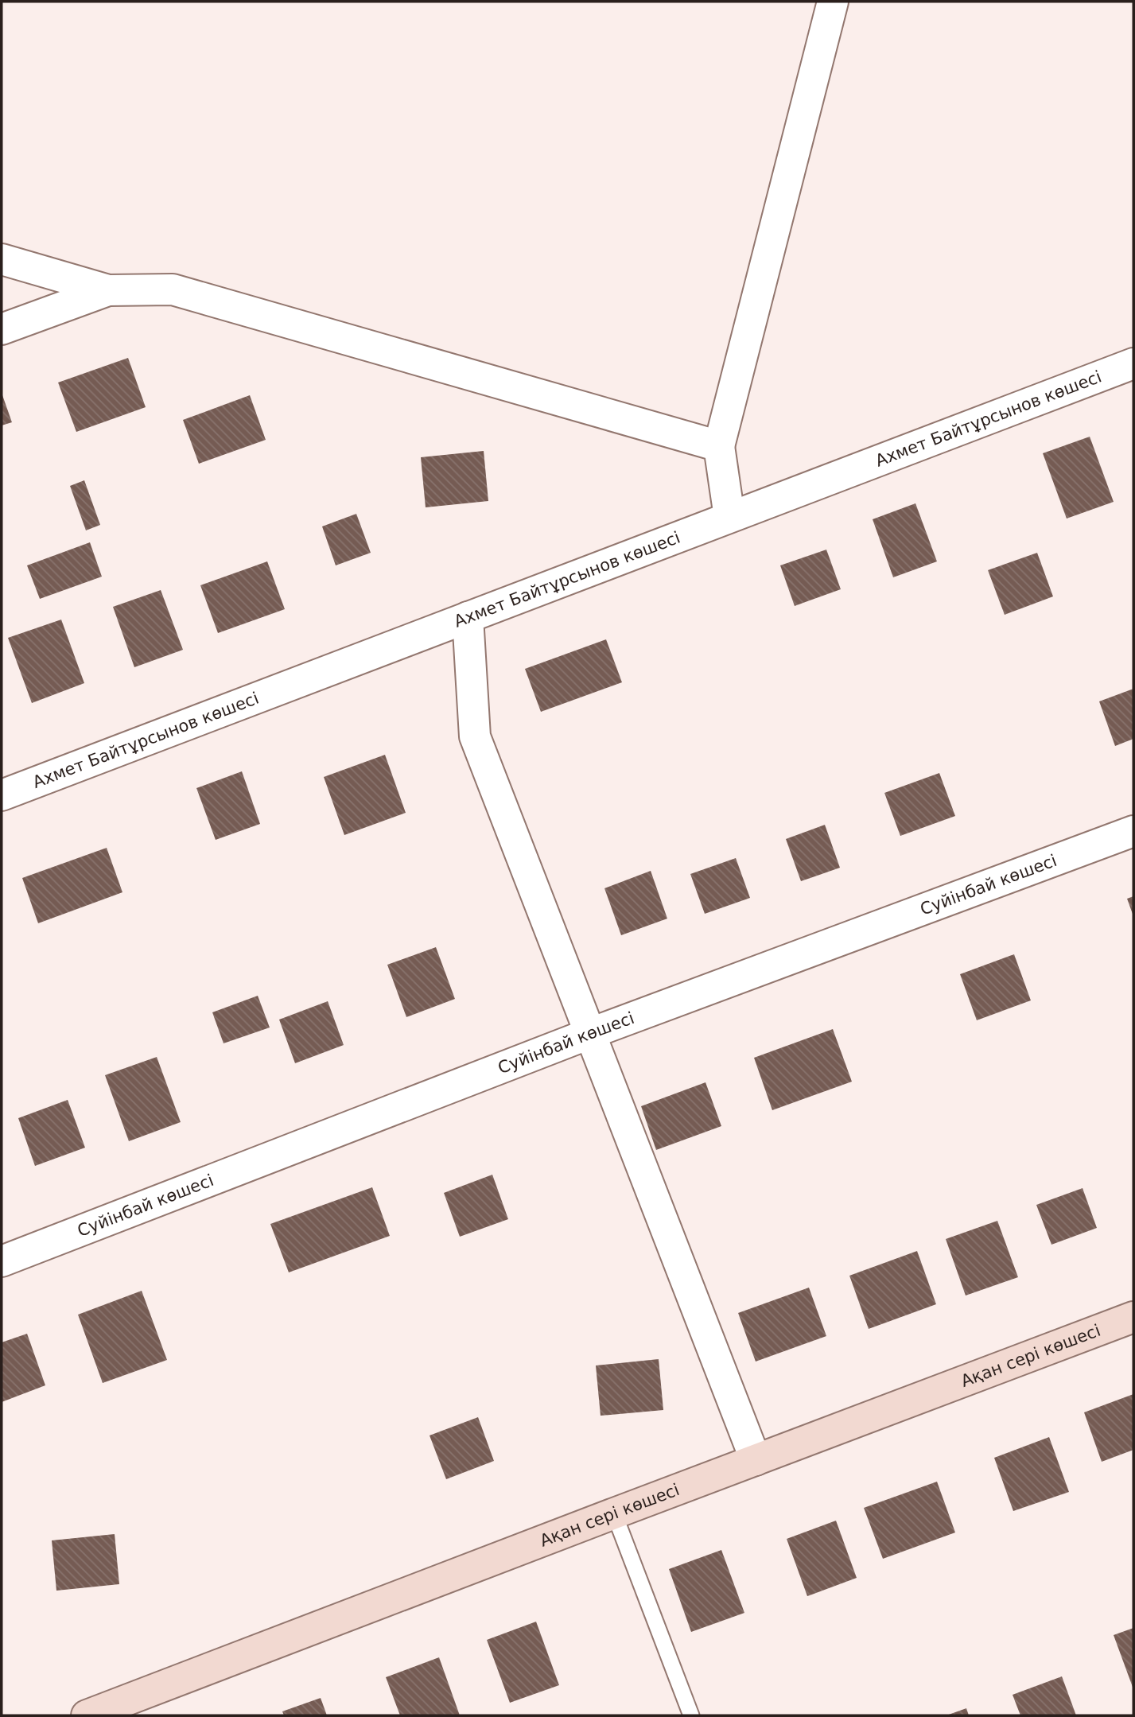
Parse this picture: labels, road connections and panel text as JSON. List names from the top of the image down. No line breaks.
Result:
{"streets":{"street":["Ахмет Байтұрсынов көшесі","Суйінбай көшесі","Ақан сері көшесі"]}}
